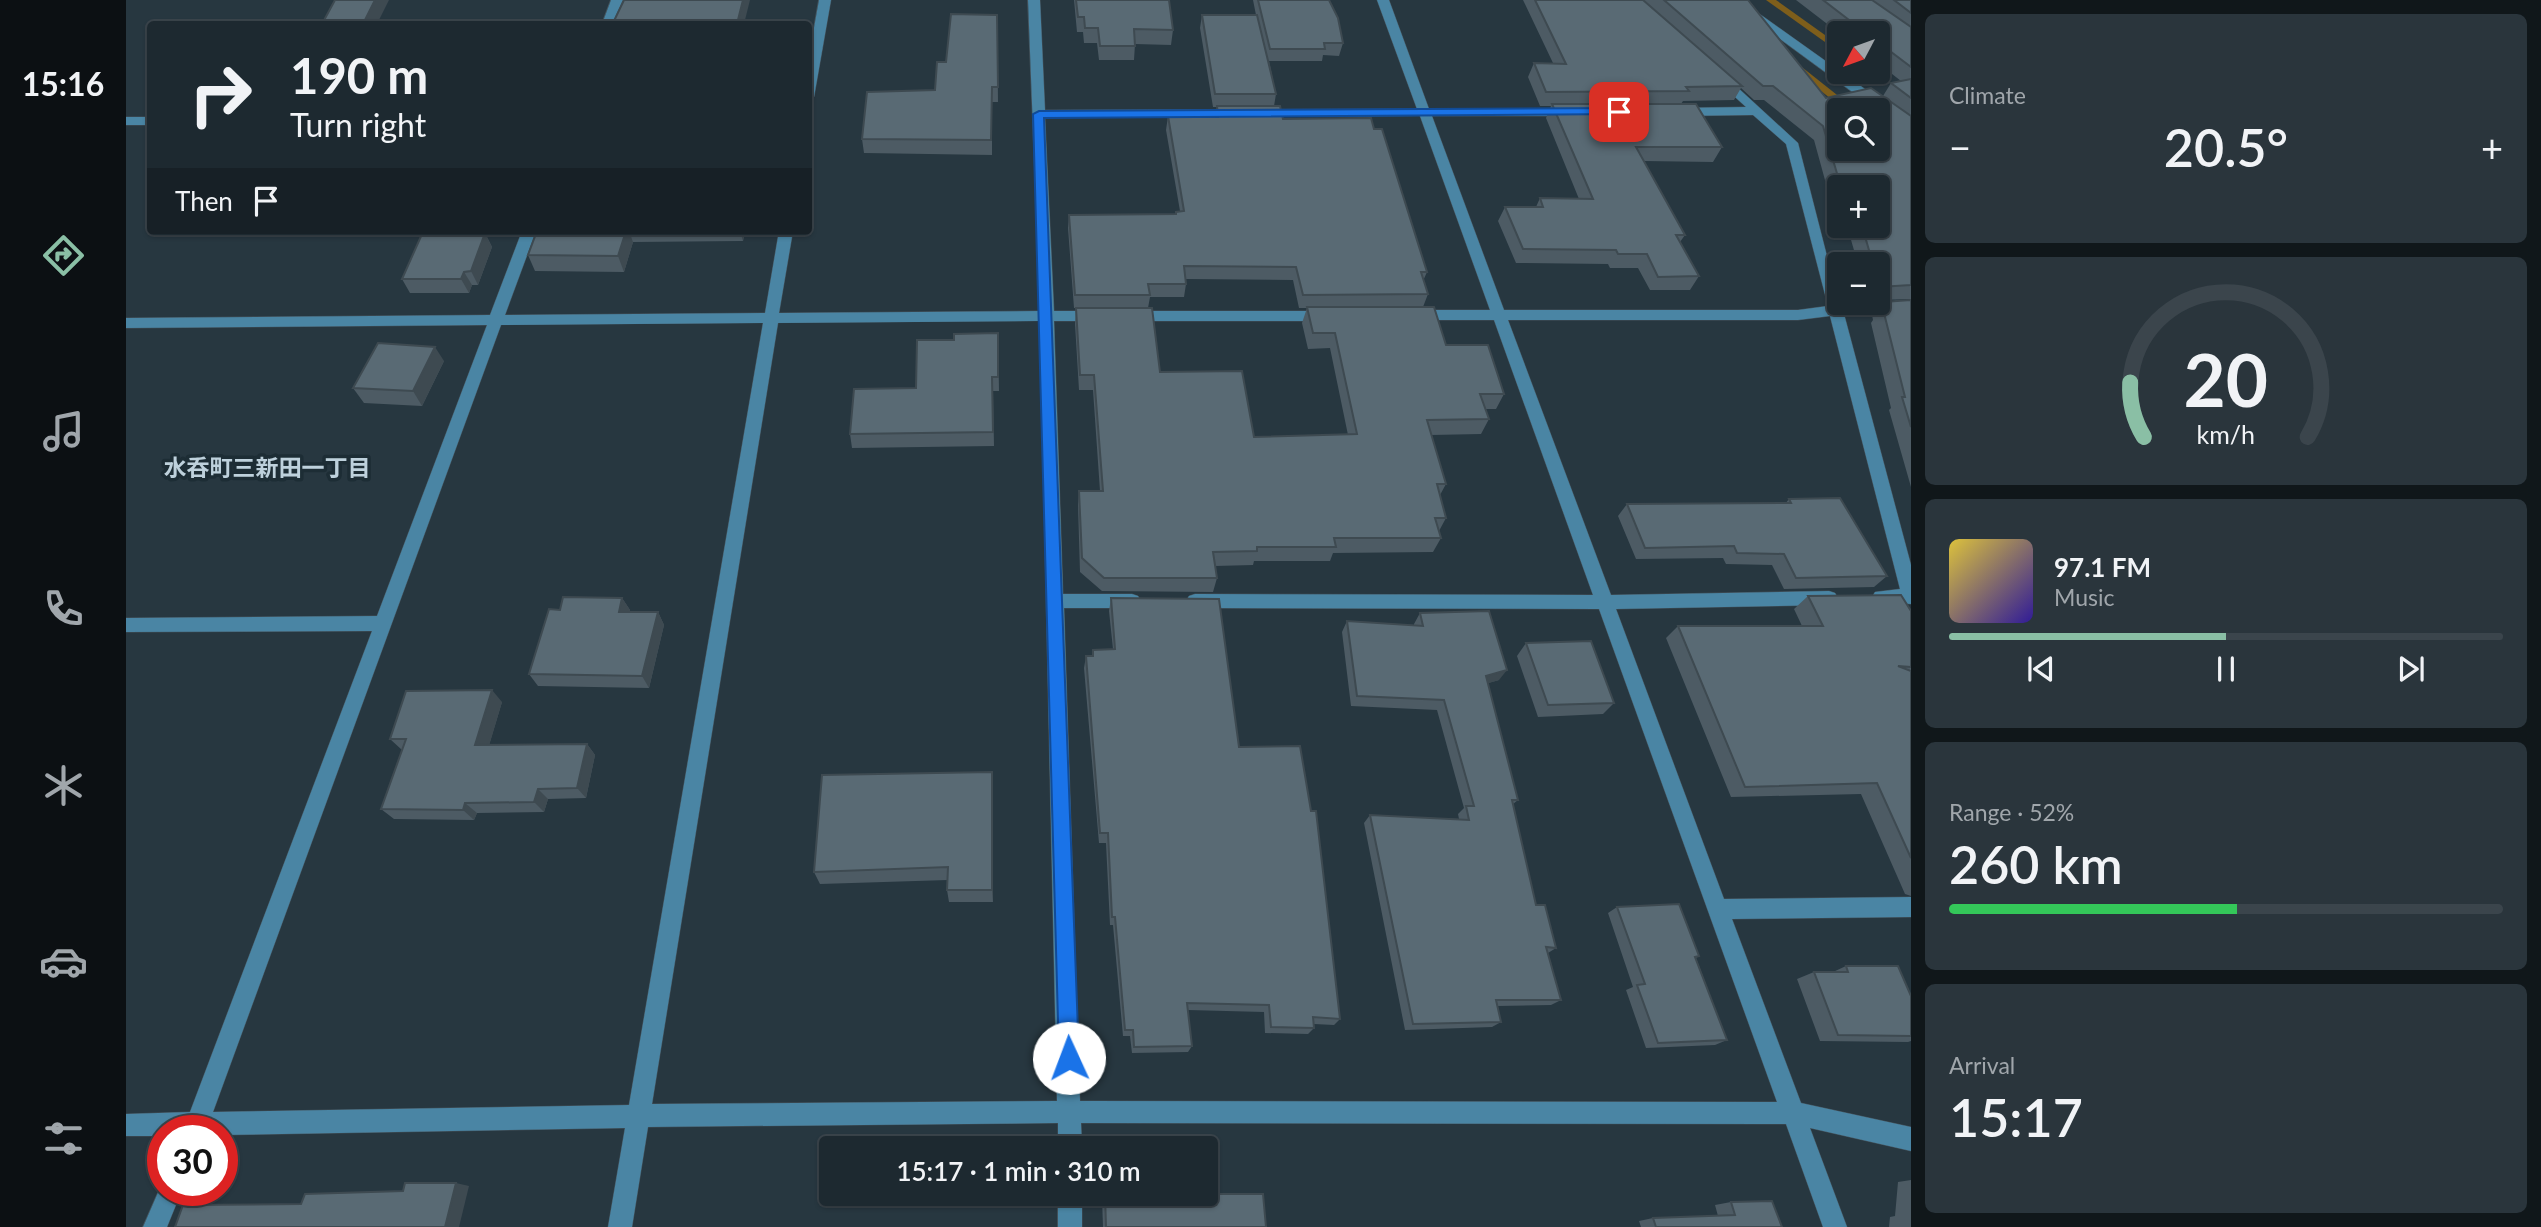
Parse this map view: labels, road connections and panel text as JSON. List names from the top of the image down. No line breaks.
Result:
{"districts":["水呑町三新田一丁目"],"north":"bottom left","page":{"tabs":"15:16","tile":["Climate",["Range · 52%","260 km"],["Arrival","15:17"]],"map_buttons":["+","−"],"turn":["190 m","Turn right"],"heat":["−","20.5°","+"],"then":"Then","song":["97.1 FM","Music"],"limit":"30","trip":"15:17 · 1 min · 310 m","gauge":["20","km/h"]}}
